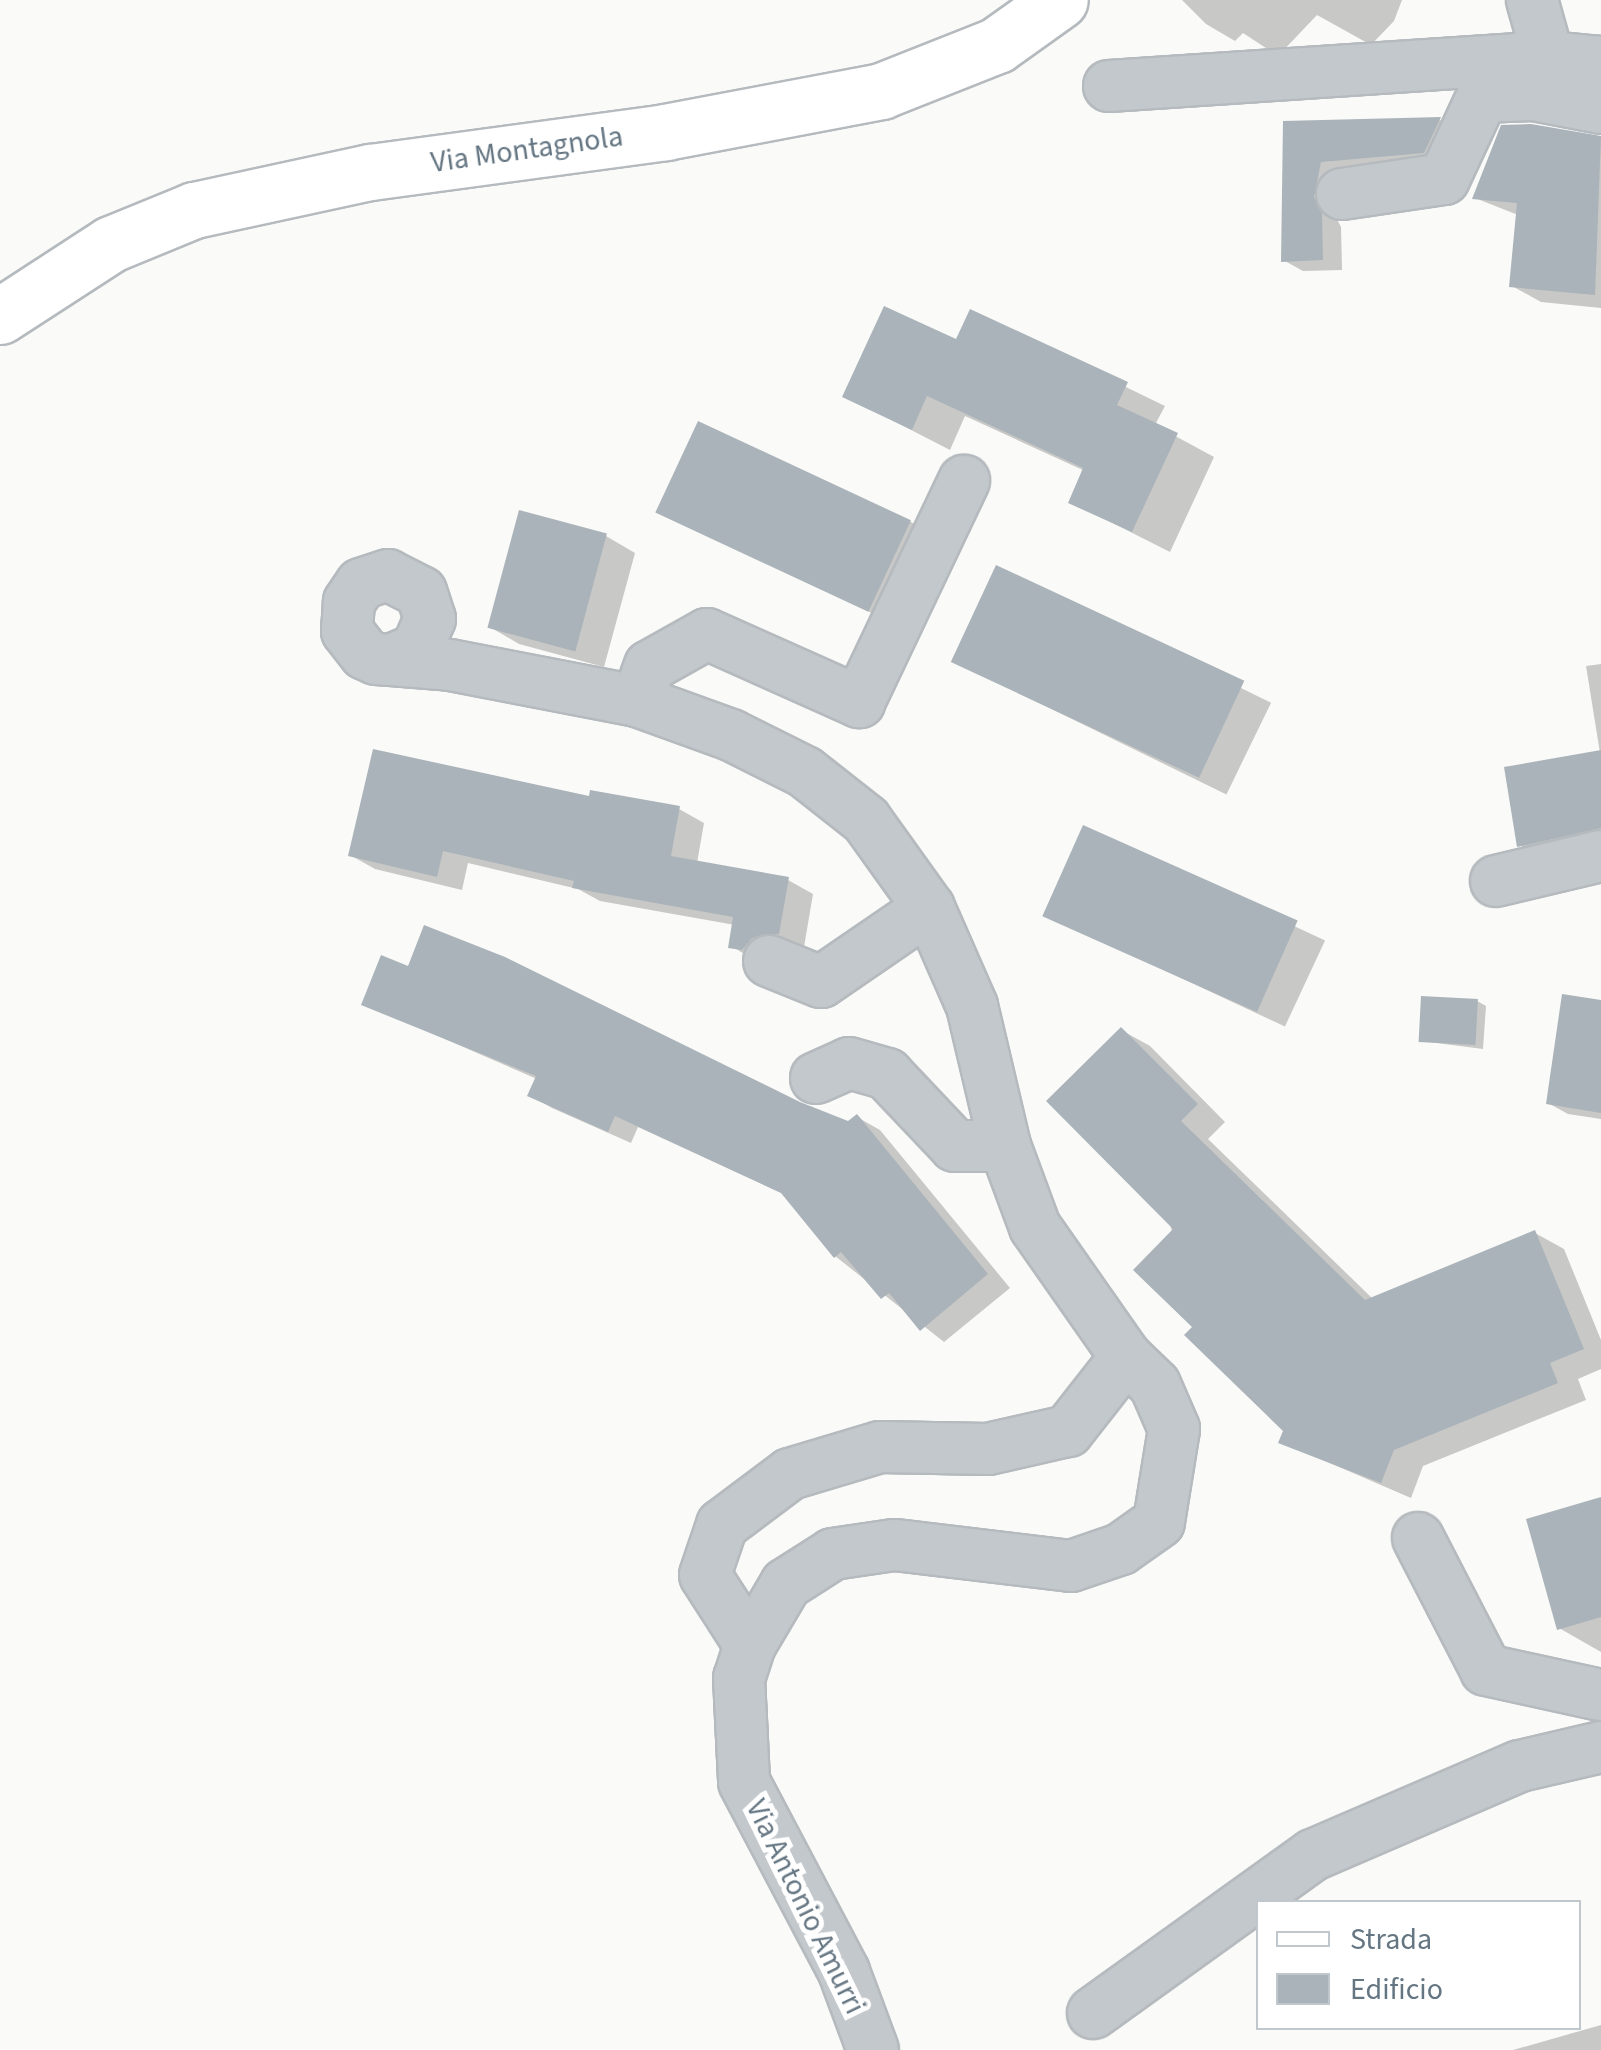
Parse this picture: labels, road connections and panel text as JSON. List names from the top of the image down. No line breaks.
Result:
{"streets":{"main road":["Via Montagnola"],"street":["Via Antonio Amurri"]},"legend":["Strada","Edificio"]}
